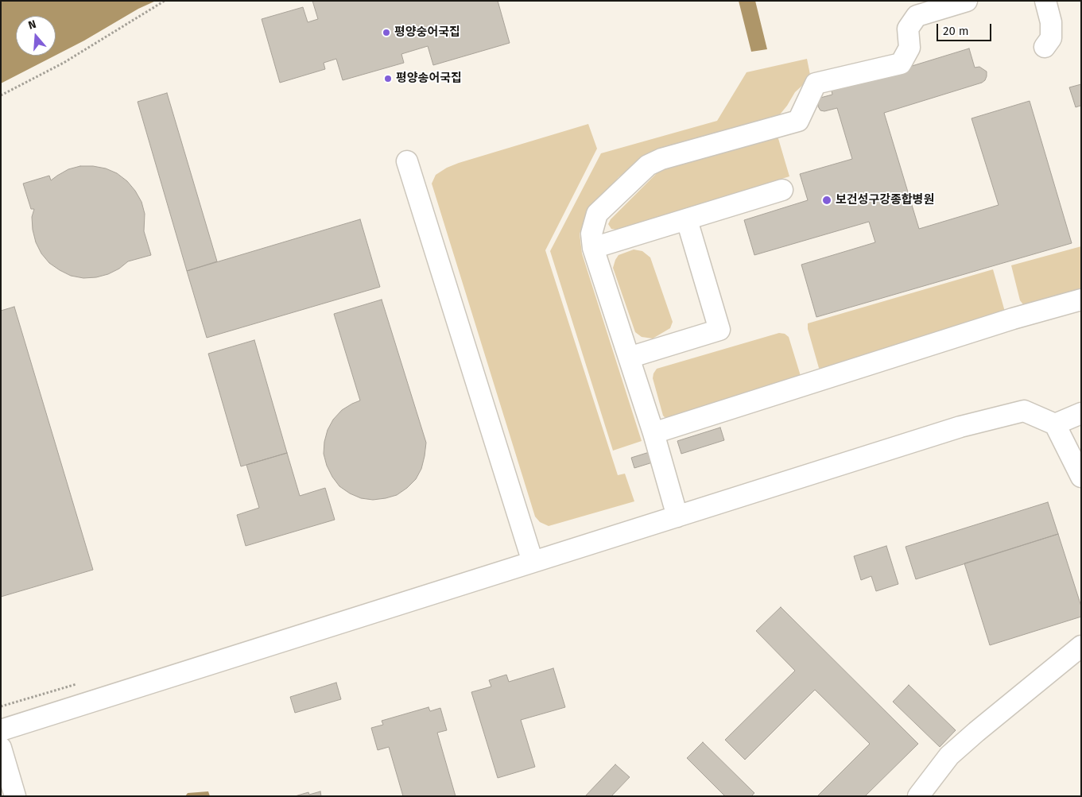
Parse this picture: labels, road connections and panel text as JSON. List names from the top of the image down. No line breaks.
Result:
{"places":["평양숭어국집","평양송어국집","보건성구강종합병원"],"scale_bar":"20 m","north":"top"}
